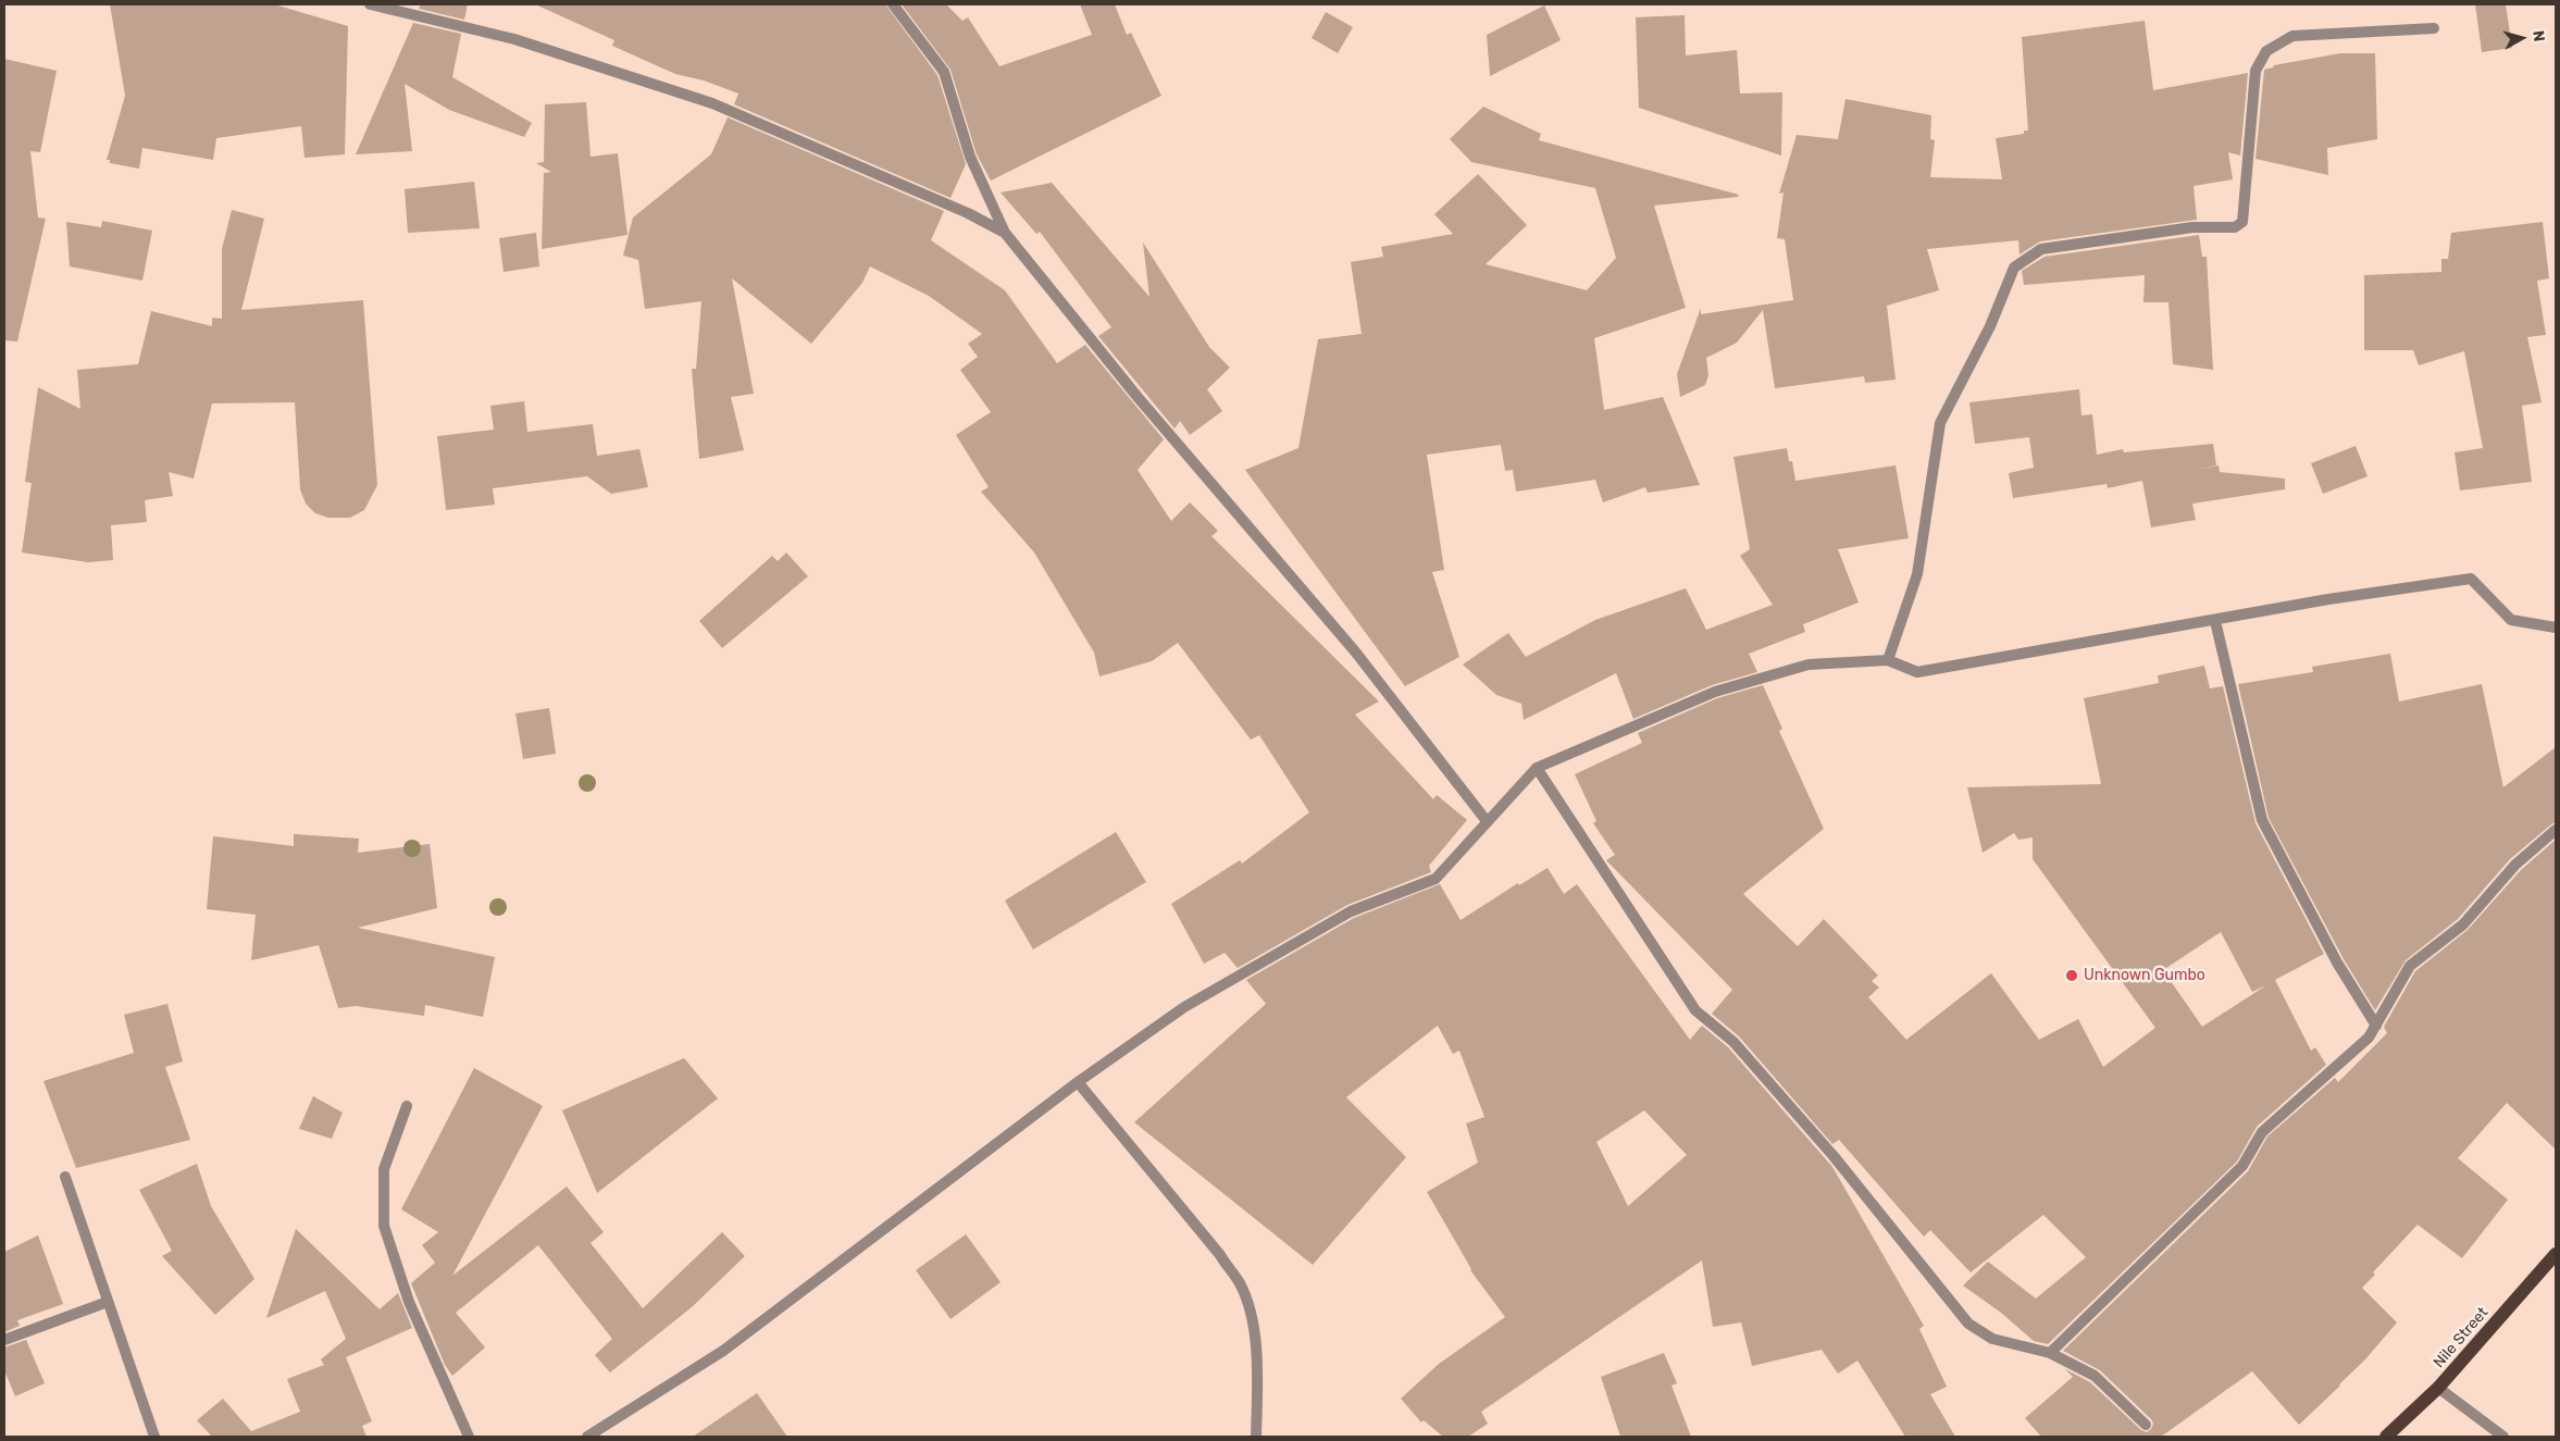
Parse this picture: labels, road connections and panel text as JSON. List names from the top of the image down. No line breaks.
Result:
{"streets":{"main road":["Nile Street"]},"places":["Unknown Gumbo"],"north":"right"}
